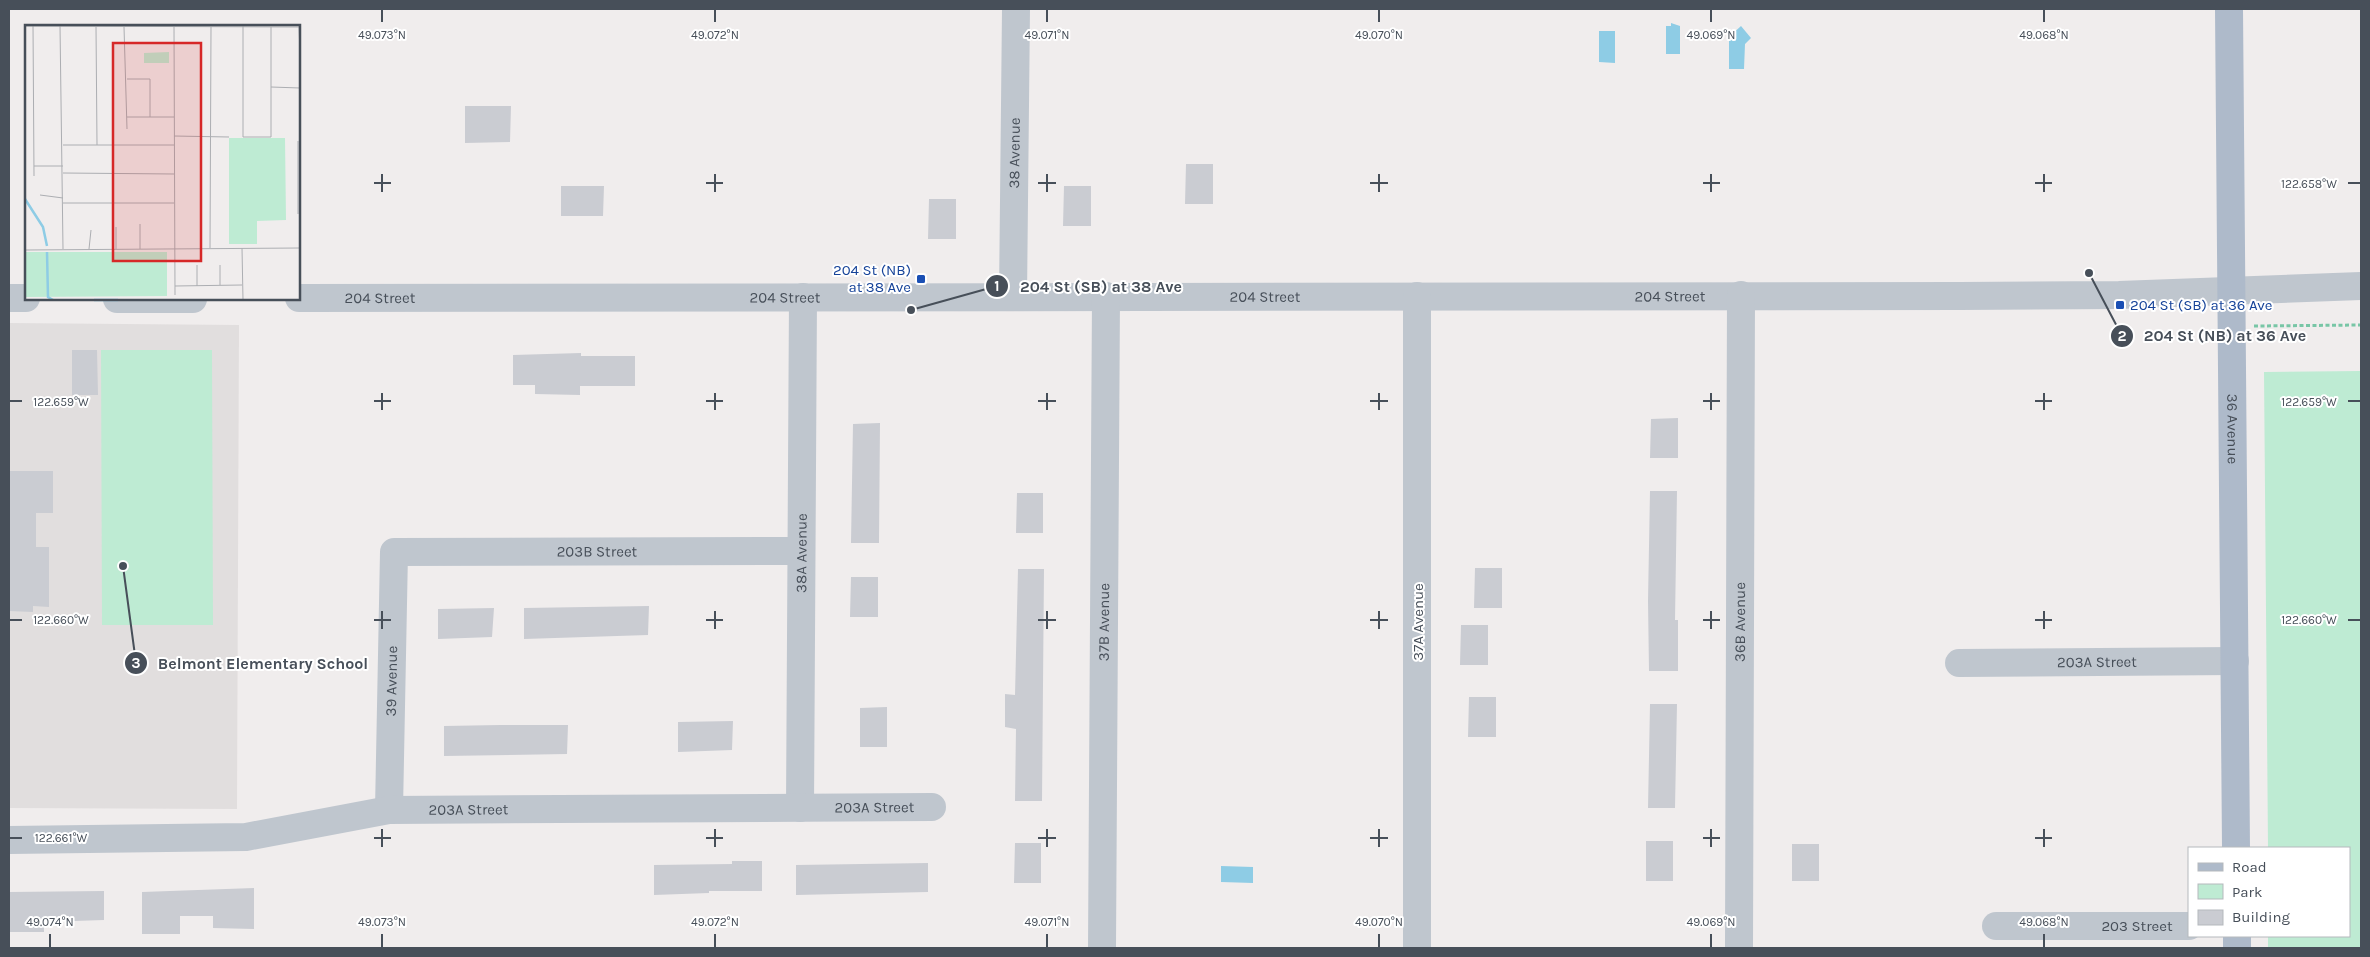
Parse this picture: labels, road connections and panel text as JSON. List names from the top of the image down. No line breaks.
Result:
{"streets":{"main road":["36 Avenue"],"street":["38 Avenue","204 Street","203B Street","38A Avenue","36B Avenue","37B Avenue","37A Avenue","203A Street","39 Avenue","203 Street"]},"crossings":[["38 Avenue","204 Street"],["204 Street","36 Avenue"],["204 Street","38A Avenue"],["204 Street","36B Avenue"],["204 Street","37B Avenue"],["204 Street","37A Avenue"],["36 Avenue","203A Street"],["203B Street","38A Avenue"],["203B Street","39 Avenue"],["38A Avenue","203A Street"],["203A Street","39 Avenue"]],"places":{"other":["204 St (NB) at 36 Ave","204 St (SB) at 38 Ave","Belmont Elementary School"],"transit":["204 St (NB) at 38 Ave","204 St (SB) at 36 Ave"]},"legend":["Road","Park","Building"],"coordinates":["49.073°N","49.072°N","49.071°N","49.070°N","49.069°N","49.068°N","122.658°W","122.659°W","122.660°W","122.661°W","49.074°N"]}
